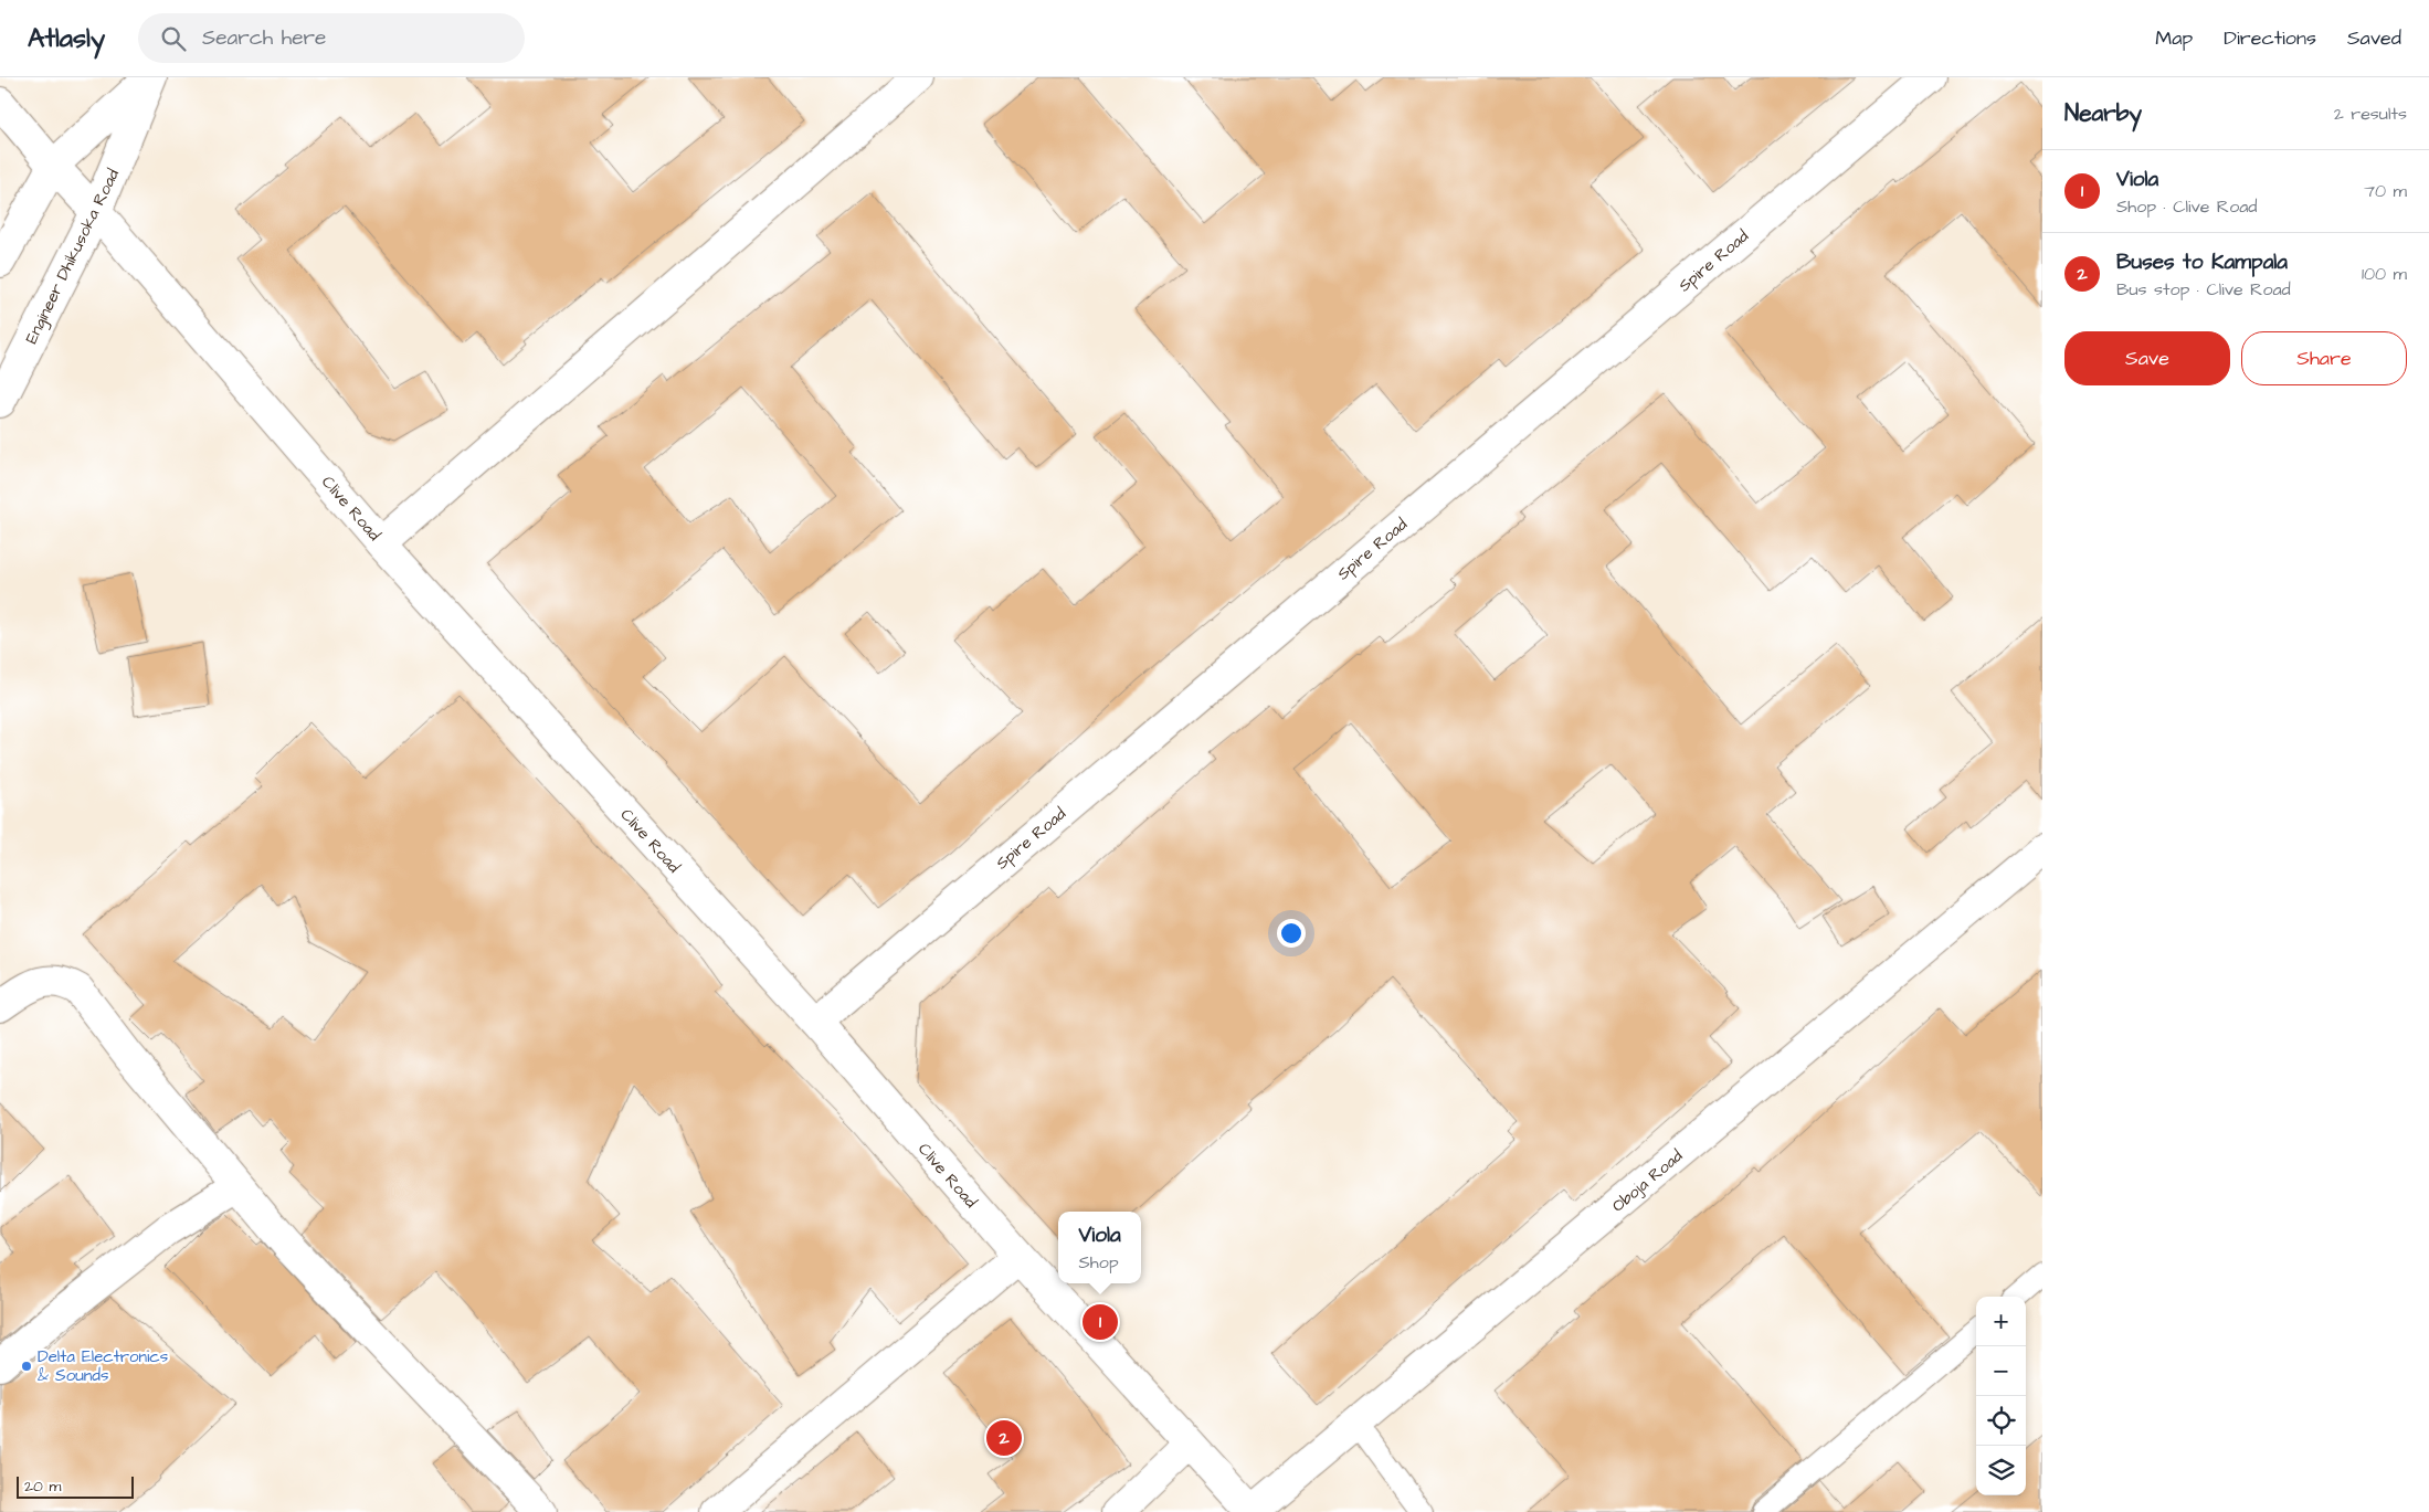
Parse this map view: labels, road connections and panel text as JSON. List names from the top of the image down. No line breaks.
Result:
{"streets":{"street":["Engineer Dhikusoka Road","Spire Road","Clive Road","Oboja Road"]},"crossings":[["Engineer Dhikusoka Road","Clive Road"],["Spire Road","Clive Road"],["Clive Road","Oboja Road"]],"places":["Delta Electronics & Sounds"],"scale_bar":"20 m","page":{"header":"Atlasly","search":"Search here","nav":["Map","Directions","Saved"],"heading":["Nearby","2 results"],"list":[{"mark":"1","name":"Viola","note":"Shop · Clive Road","value":"70 m"},{"mark":"2","name":"Buses to Kampala","note":"Bus stop · Clive Road","value":"100 m"}],"buttons":["Save","Share"],"popup":["Viola","Shop"],"map_buttons":["+","−"],"pins":["1","2"],"scale":"20 m"}}
